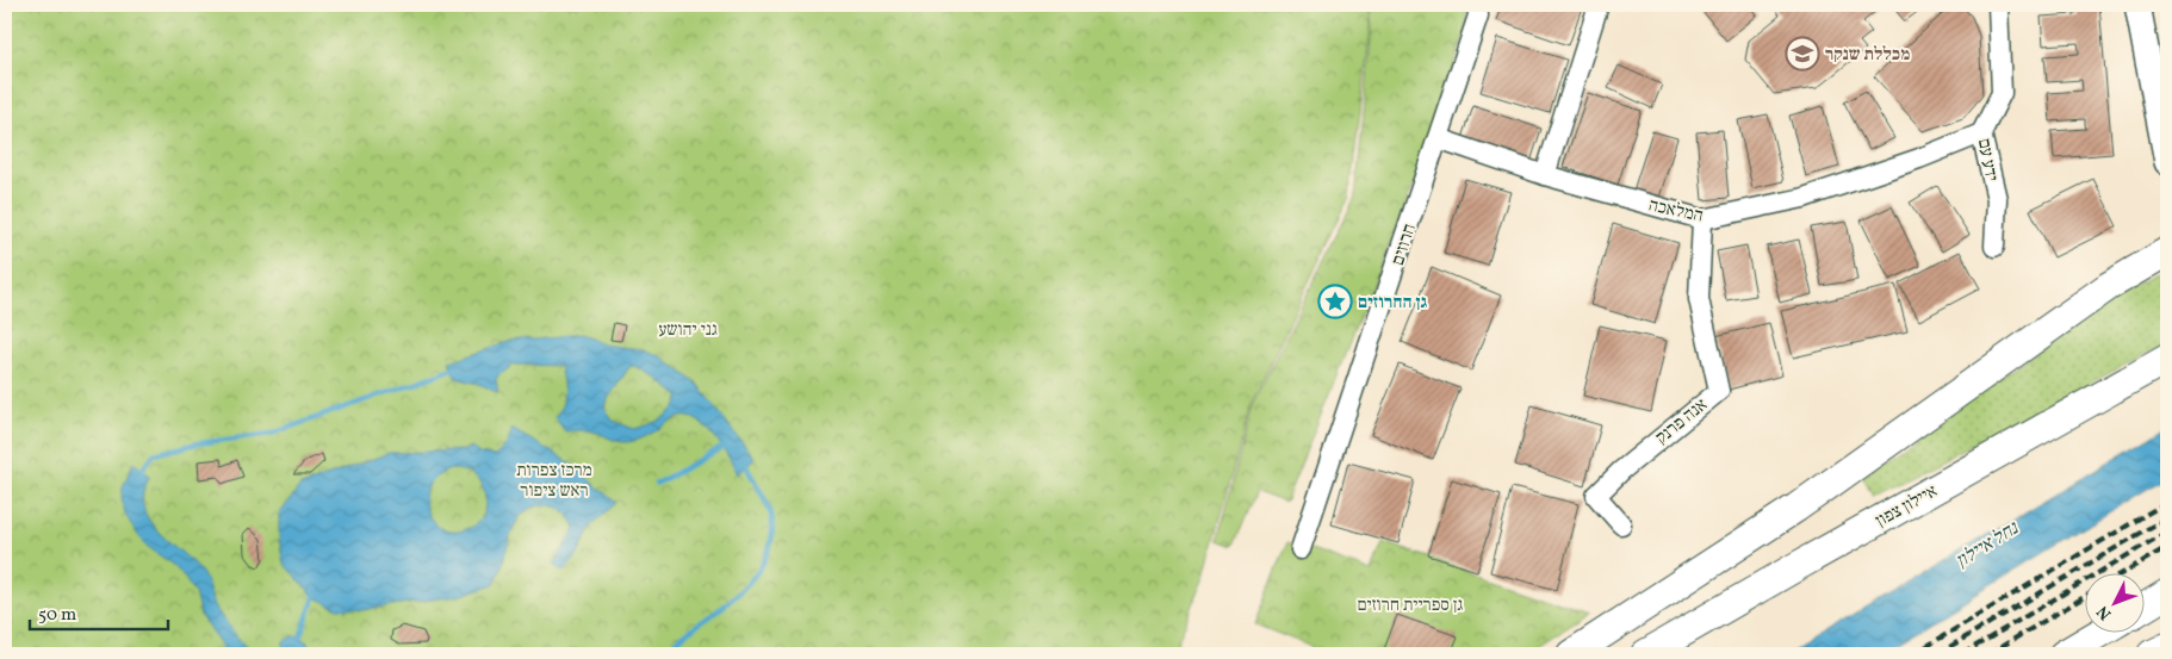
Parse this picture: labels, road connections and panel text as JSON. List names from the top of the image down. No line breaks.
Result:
{"streets":{"highway":["איילון צפון"],"street":["ידע עם","המלאכה","חרוזים","אנה פרנק"]},"crossings":[["ידע עם","המלאכה"],["המלאכה","חרוזים"],["המלאכה","אנה פרנק"]],"water":["נחל איילון"],"parks":["גני יהושע","מרכז צפרות ראש ציפור","גן ספריית חרוזים"],"places":{"school or university":["מכללת שנקר"],"place":["גן החרוזים"]},"scale_bar":"50 m","north":"bottom left"}
